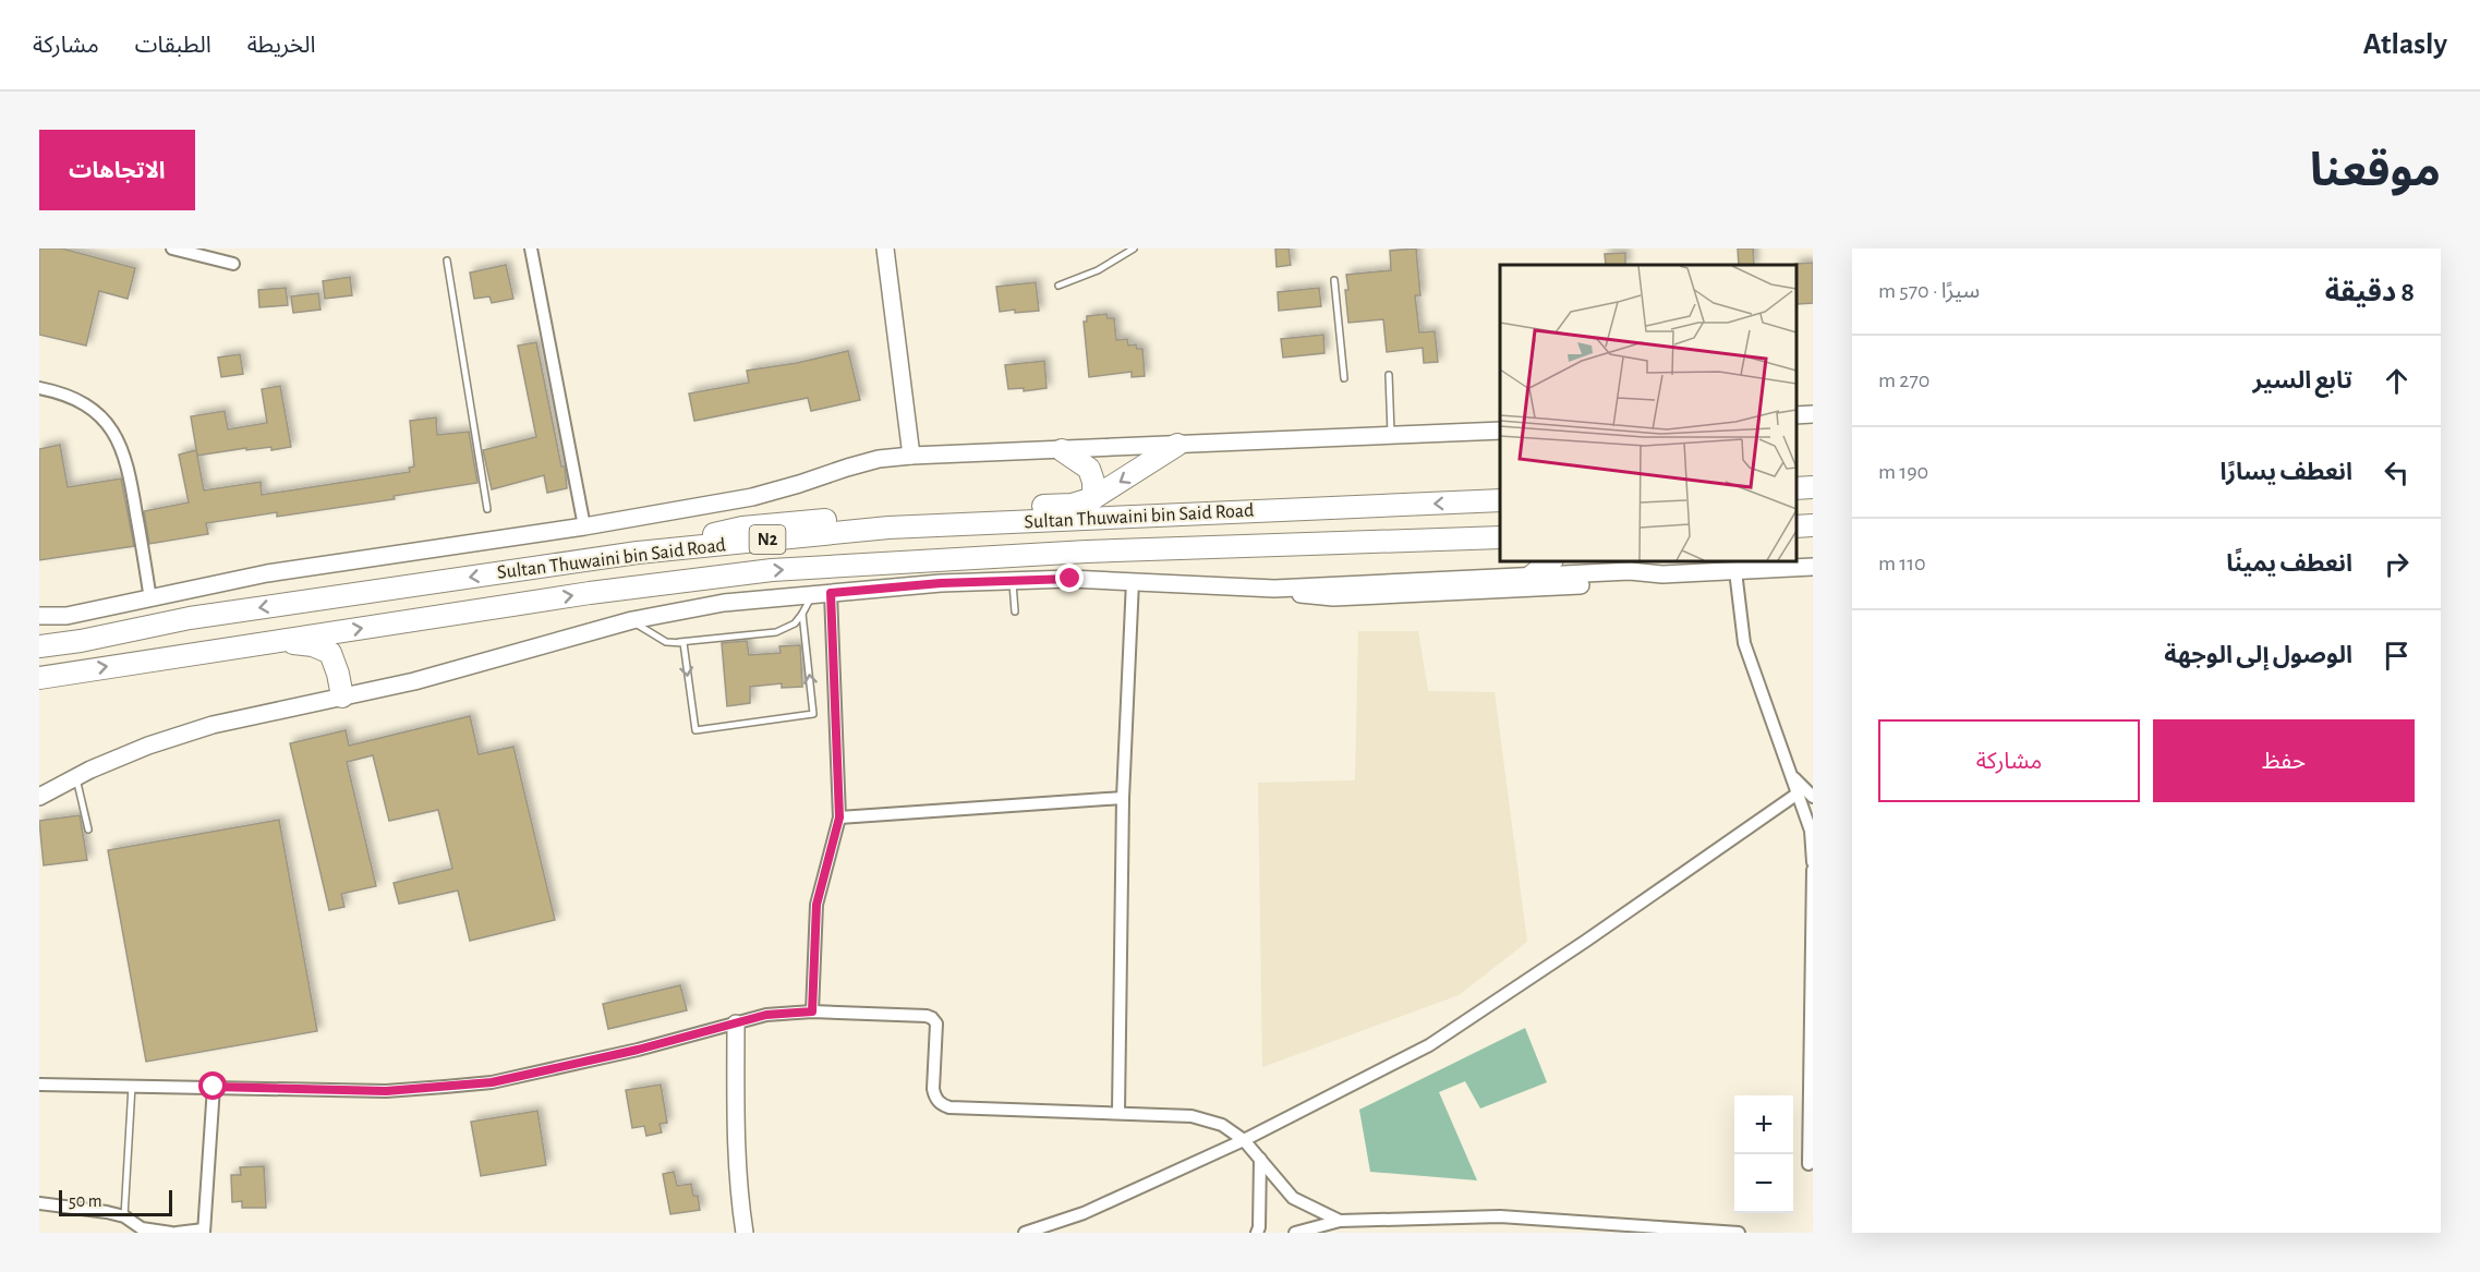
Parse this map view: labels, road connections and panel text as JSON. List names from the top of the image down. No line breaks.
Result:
{"streets":{"highway":["Sultan Thuwaini bin Said Road","N2"]},"scale_bar":"50 m","page":{"header":"Atlasly","nav":["الخريطة","الطبقات","مشاركة"],"title":"موقعنا","buttons":["الاتجاهات",["حفظ","مشاركة"]],"heading":["8 دقيقة","سيرًا · 570 m"],"list":[["تابع السير","270 m"],["انعطف يسارًا","190 m"],["انعطف يمينًا","110 m"],"الوصول إلى الوجهة"],"map_buttons":["+","−"],"scale":"50 m"}}
